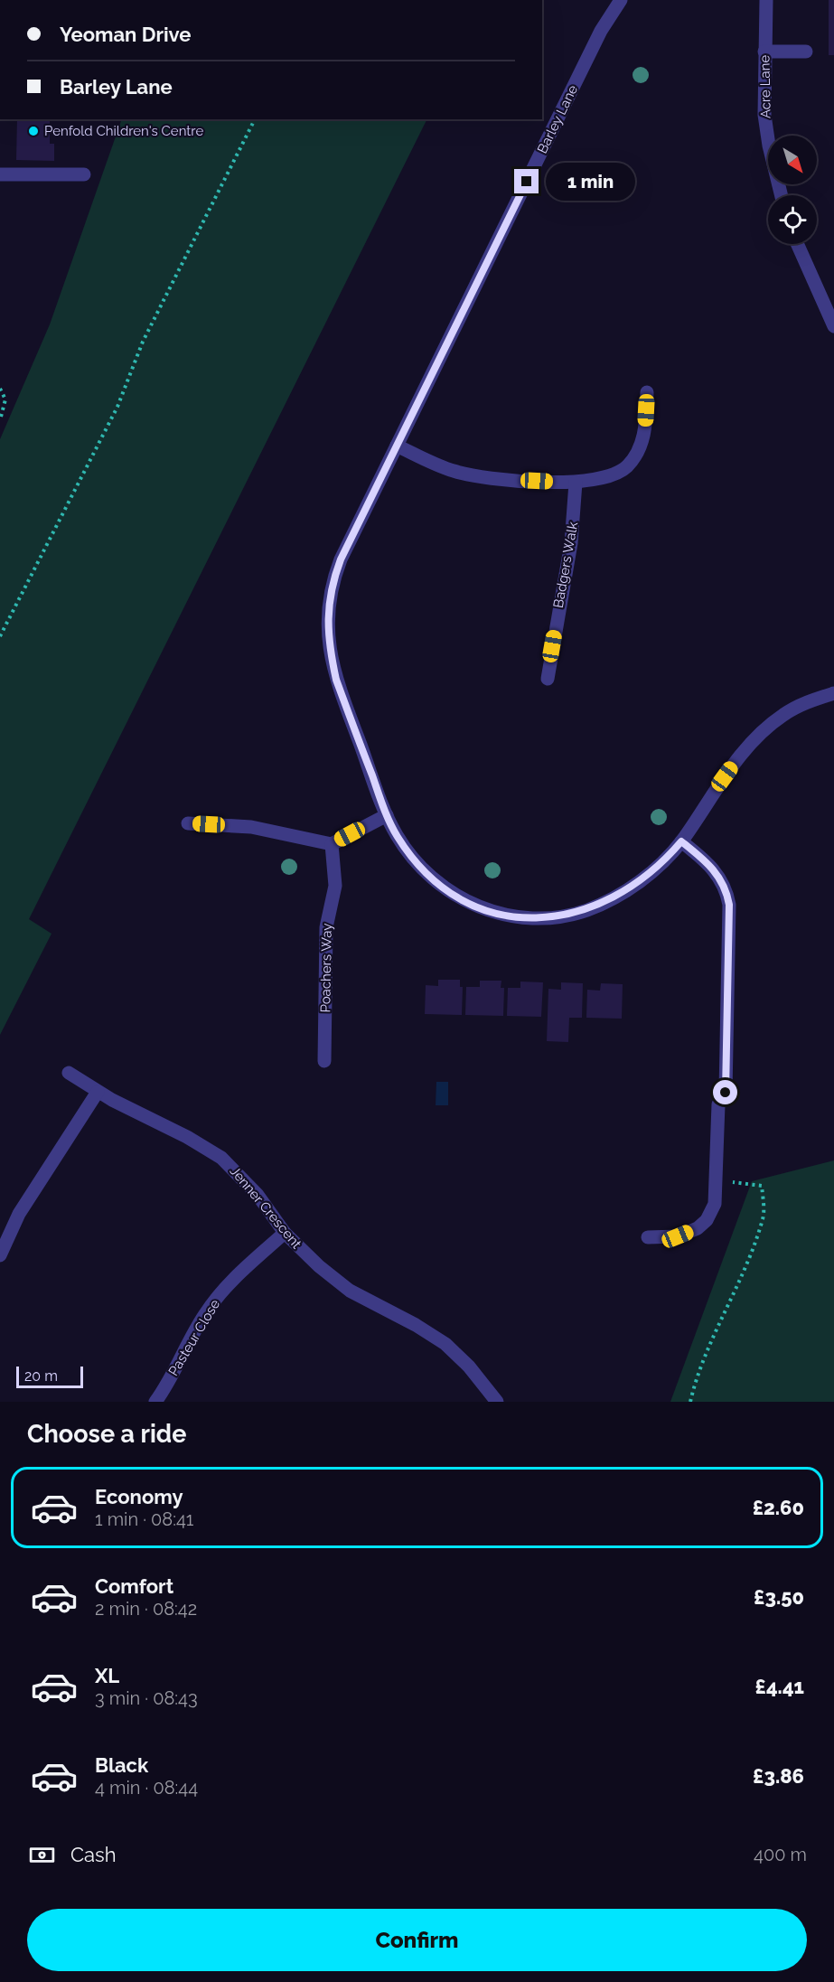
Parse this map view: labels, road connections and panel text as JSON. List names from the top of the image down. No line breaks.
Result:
{"streets":{"street":["Acre Lane","Barley Lane","Badgers Walk","Poachers Way","Jenner Crescent","Pasteur Close"]},"crossings":[["Jenner Crescent","Pasteur Close"]],"places":["Penfold Children's Centre"],"scale_bar":"20 m","north":"bottom right","page":{"banner":["Yeoman Drive","Barley Lane"],"bubble":"1 min","scale":"20 m","heading":"Choose a ride","list":[{"name":"Economy","note":"1 min · 08:41","value":"£2.60"},{"name":"Comfort","note":"2 min · 08:42","value":"£3.50"},{"name":"XL","note":"3 min · 08:43","value":"£4.41"},{"name":"Black","note":"4 min · 08:44","value":"£3.86"}],"pay":["Cash","400 m"],"buttons":"Confirm"}}
